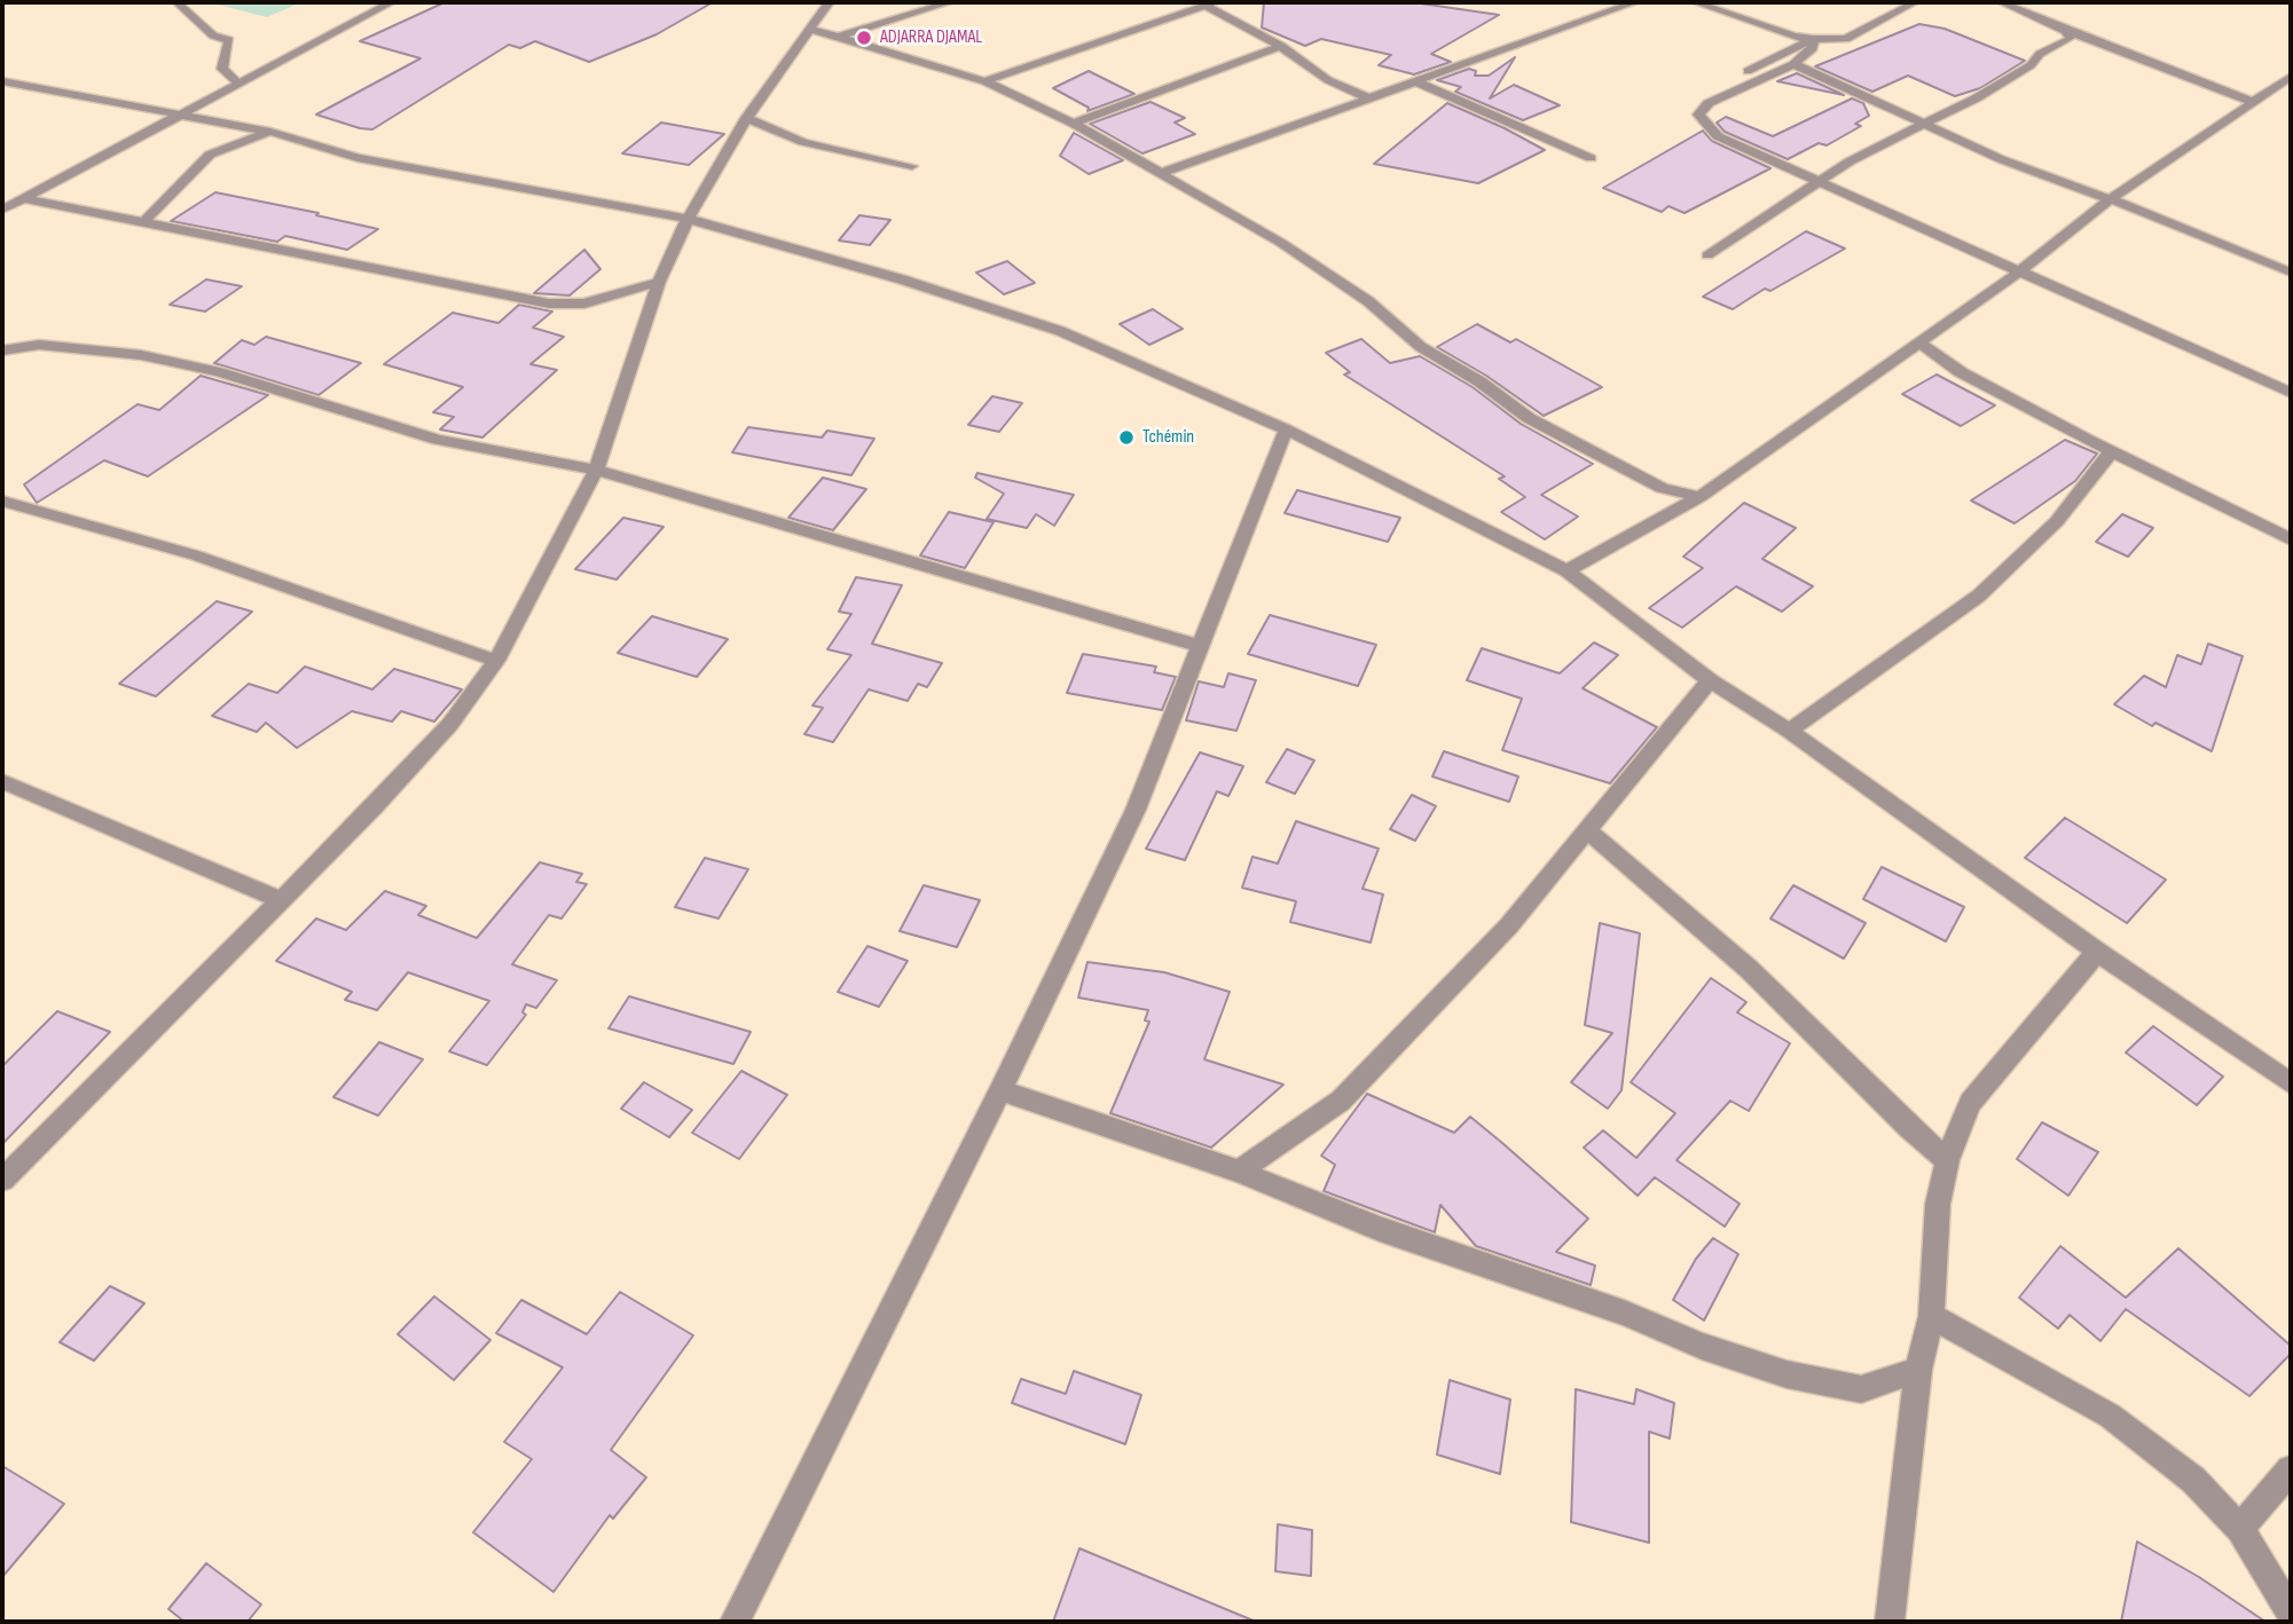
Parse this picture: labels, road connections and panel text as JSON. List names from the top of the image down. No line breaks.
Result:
{"places":["ADJARRA DJAMAL","Tchémin"]}
